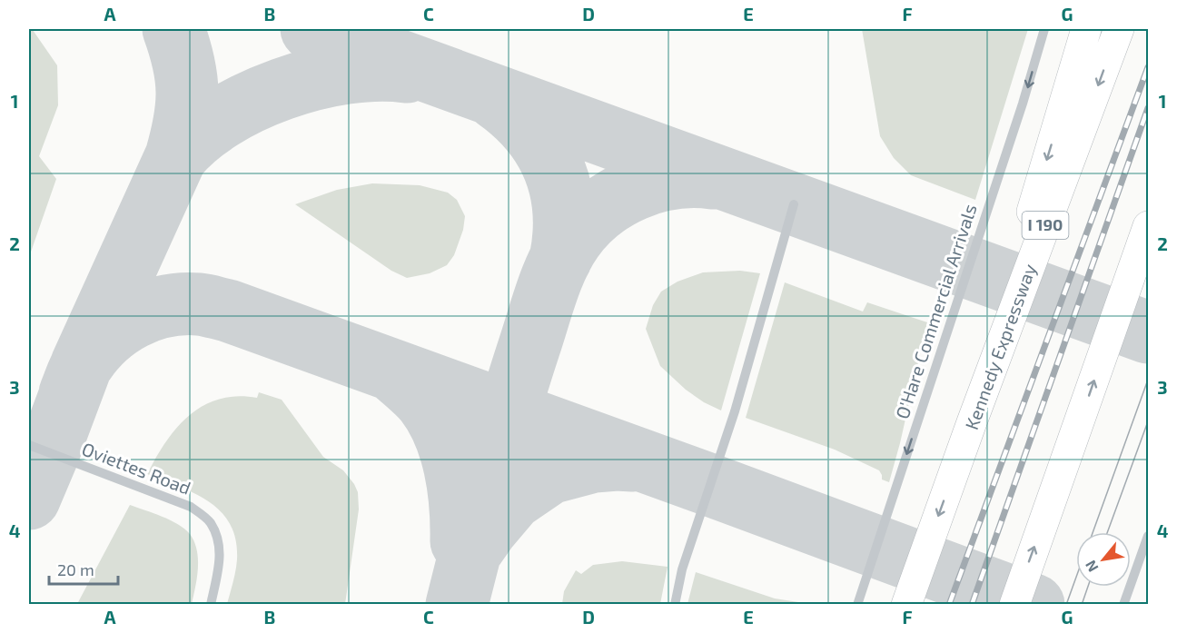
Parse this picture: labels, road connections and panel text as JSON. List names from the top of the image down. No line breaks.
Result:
{"streets":{"highway":["I 190","Kennedy Expressway"],"lane":["O'Hare Commercial Arrivals","Oviettes Road"]},"one_way":["O'Hare Commercial Arrivals"],"scale_bar":"20 m","north":"bottom left","grid":{"columns":["A","B","C","D","E","F","G"],"rows":["1","2","3","4"]}}
